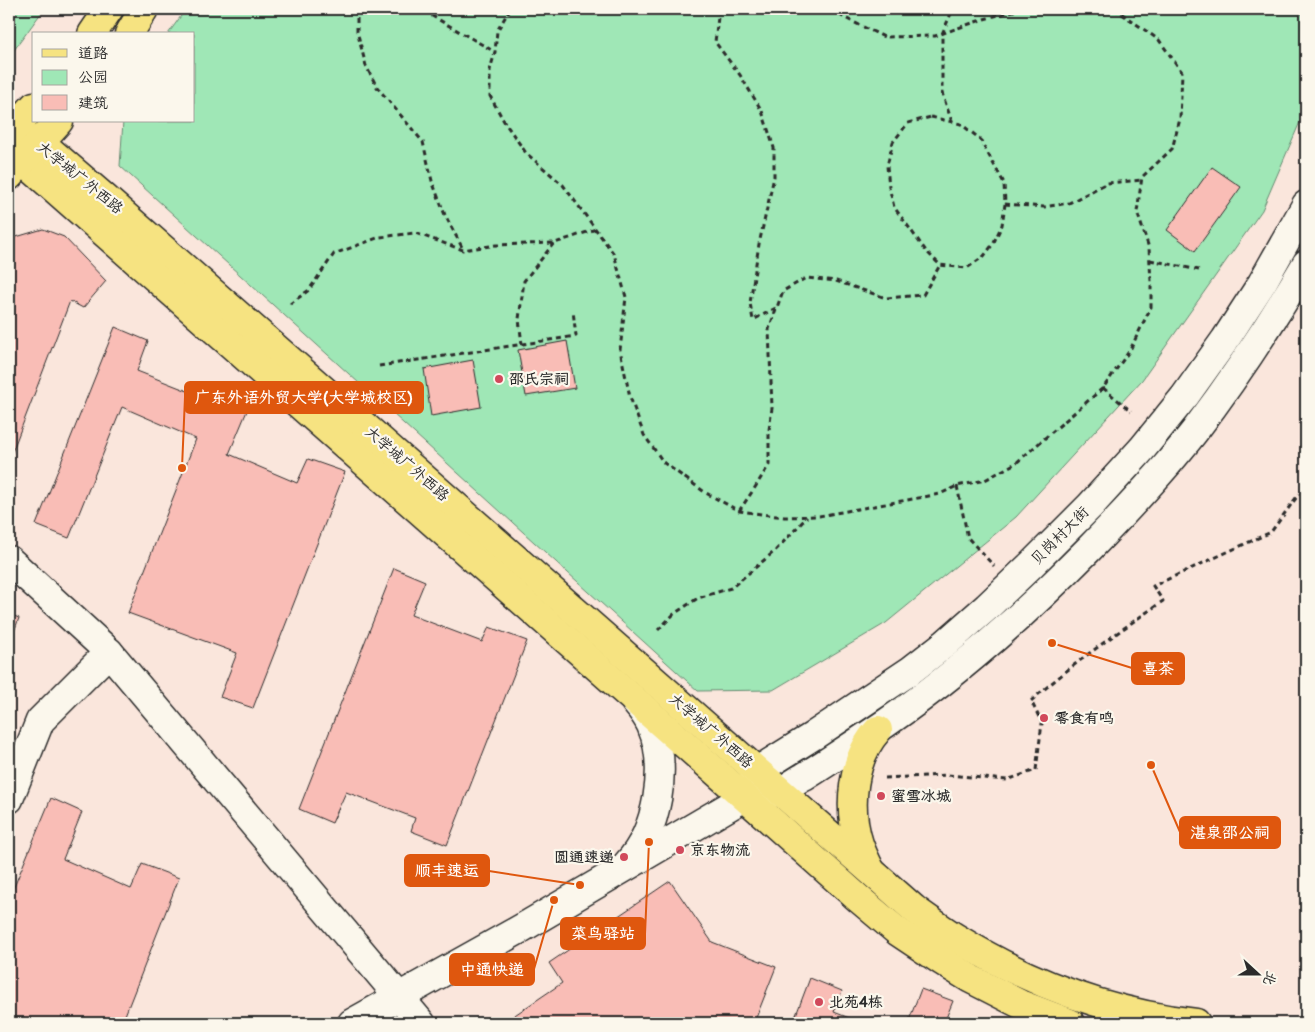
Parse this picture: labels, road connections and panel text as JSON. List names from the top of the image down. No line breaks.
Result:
{"streets":{"main road":["大学城广外西路"],"street":["贝岗村大街"]},"crossings":[["大学城广外西路","贝岗村大街"]],"places":["邵氏宗祠","广东外语外贸大学(大学城校区)","喜茶","零食有鸣","湛泉邵公祠","蜜雪冰城","菜鸟驿站","京东物流","圆通速递","顺丰速运","中通快递","北苑4栋"],"legend":["道路","公园","建筑"],"north":"right"}
